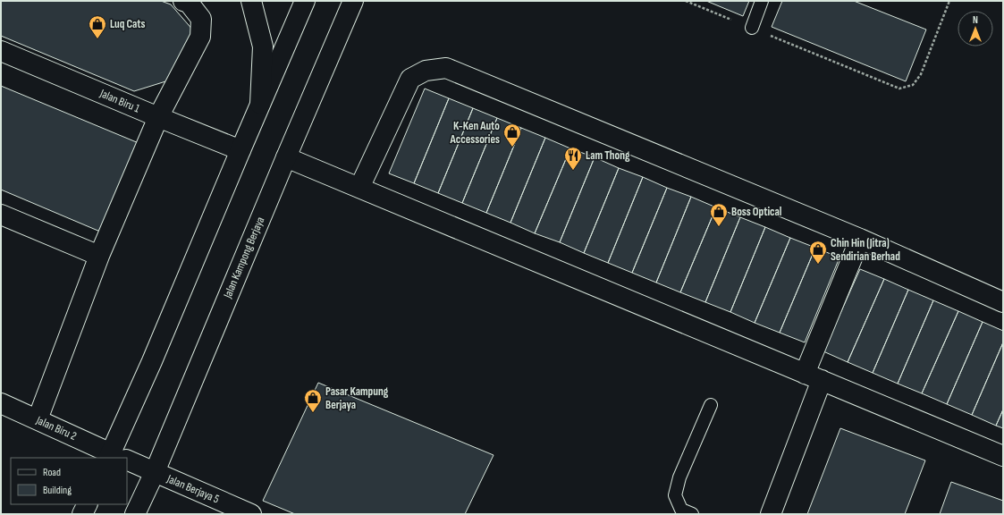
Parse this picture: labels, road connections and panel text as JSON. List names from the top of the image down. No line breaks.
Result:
{"streets":{"street":["Jalan Biru 1","Jalan Kampong Berjaya","Jalan Biru 2","Jalan Berjaya 5"]},"crossings":[["Jalan Kampong Berjaya","Jalan Biru 2"],["Jalan Kampong Berjaya","Jalan Berjaya 5"],["Jalan Biru 2","Jalan Berjaya 5"]],"places":{"shop":["Luq Cats","K-Ken Auto Accessories","Boss Optical","Chin Hin (Jitra) Sendirian Berhad","Pasar Kampung Berjaya"],"restaurant":["Lam Thong"]},"legend":["Road","Building"],"north":"top"}
